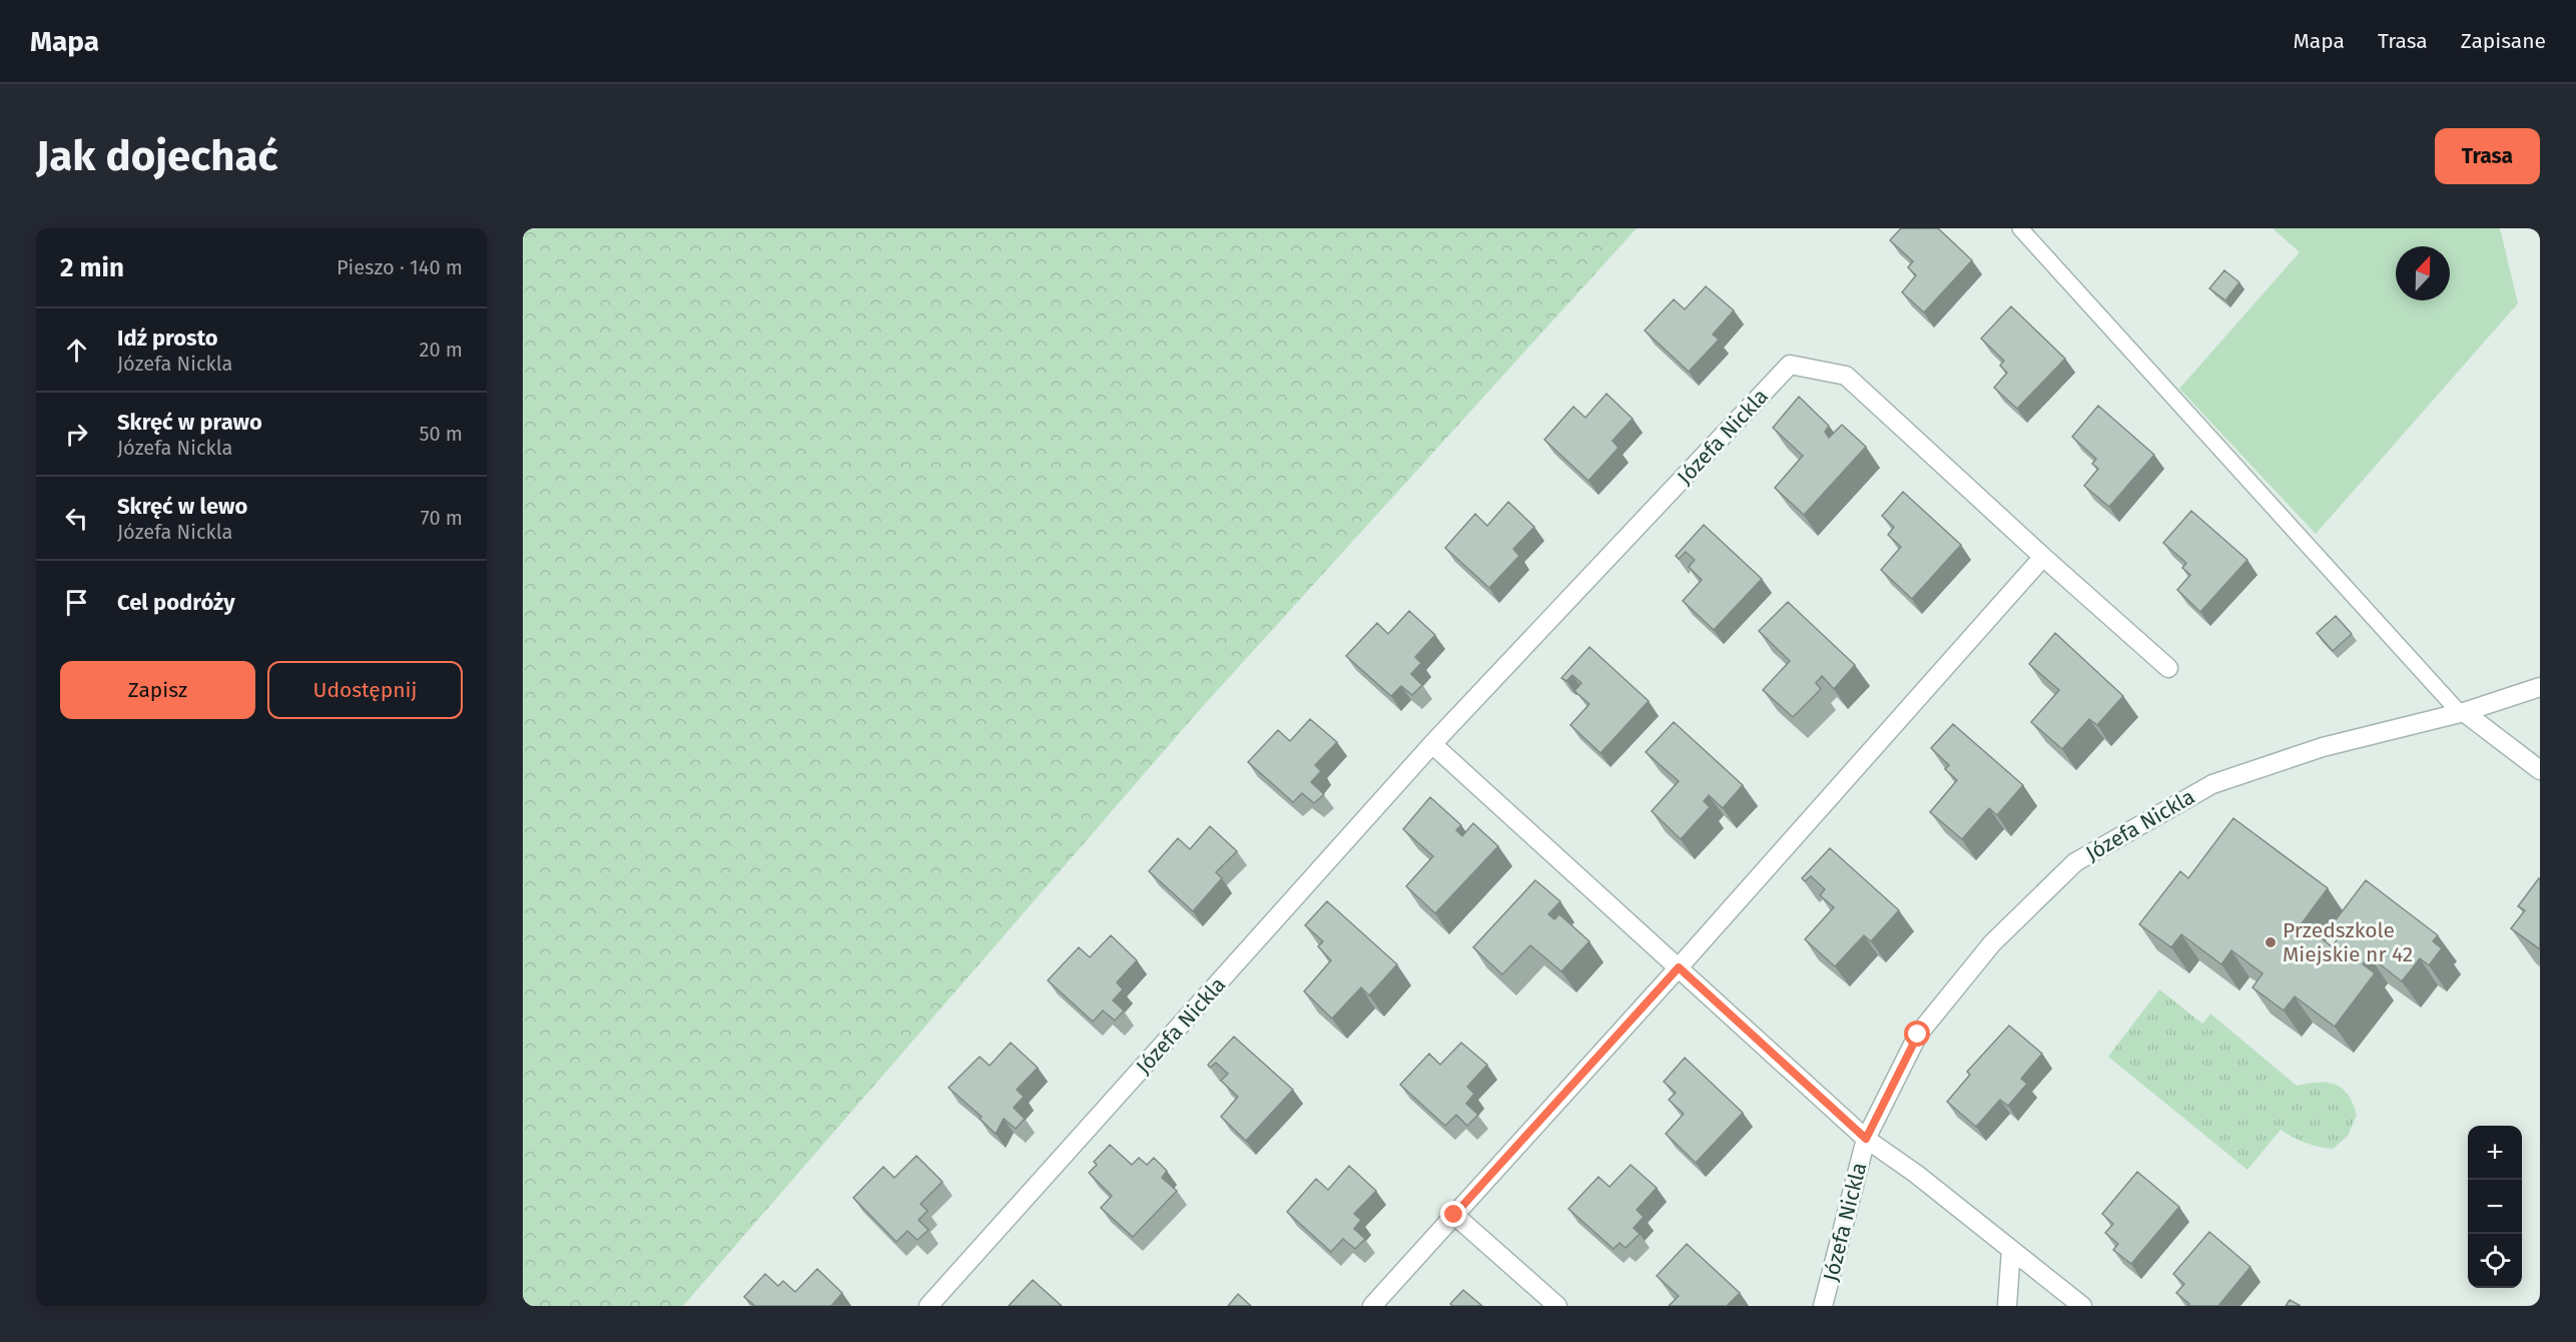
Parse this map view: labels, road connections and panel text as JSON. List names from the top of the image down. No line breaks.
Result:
{"streets":{"street":["Józefa Nickla"]},"places":["Przedszkole Miejskie nr 42"],"north":"top","page":{"header":"Mapa","nav":["Mapa","Trasa","Zapisane"],"buttons":["Trasa",["Zapisz","Udostępnij"]],"title":"Jak dojechać","heading":["2 min","Pieszo · 140 m"],"list":[["Idź prosto","Józefa Nickla","20 m"],["Skręć w prawo","Józefa Nickla","50 m"],["Skręć w lewo","Józefa Nickla","70 m"],"Cel podróży"],"map_buttons":["+","−"]}}
